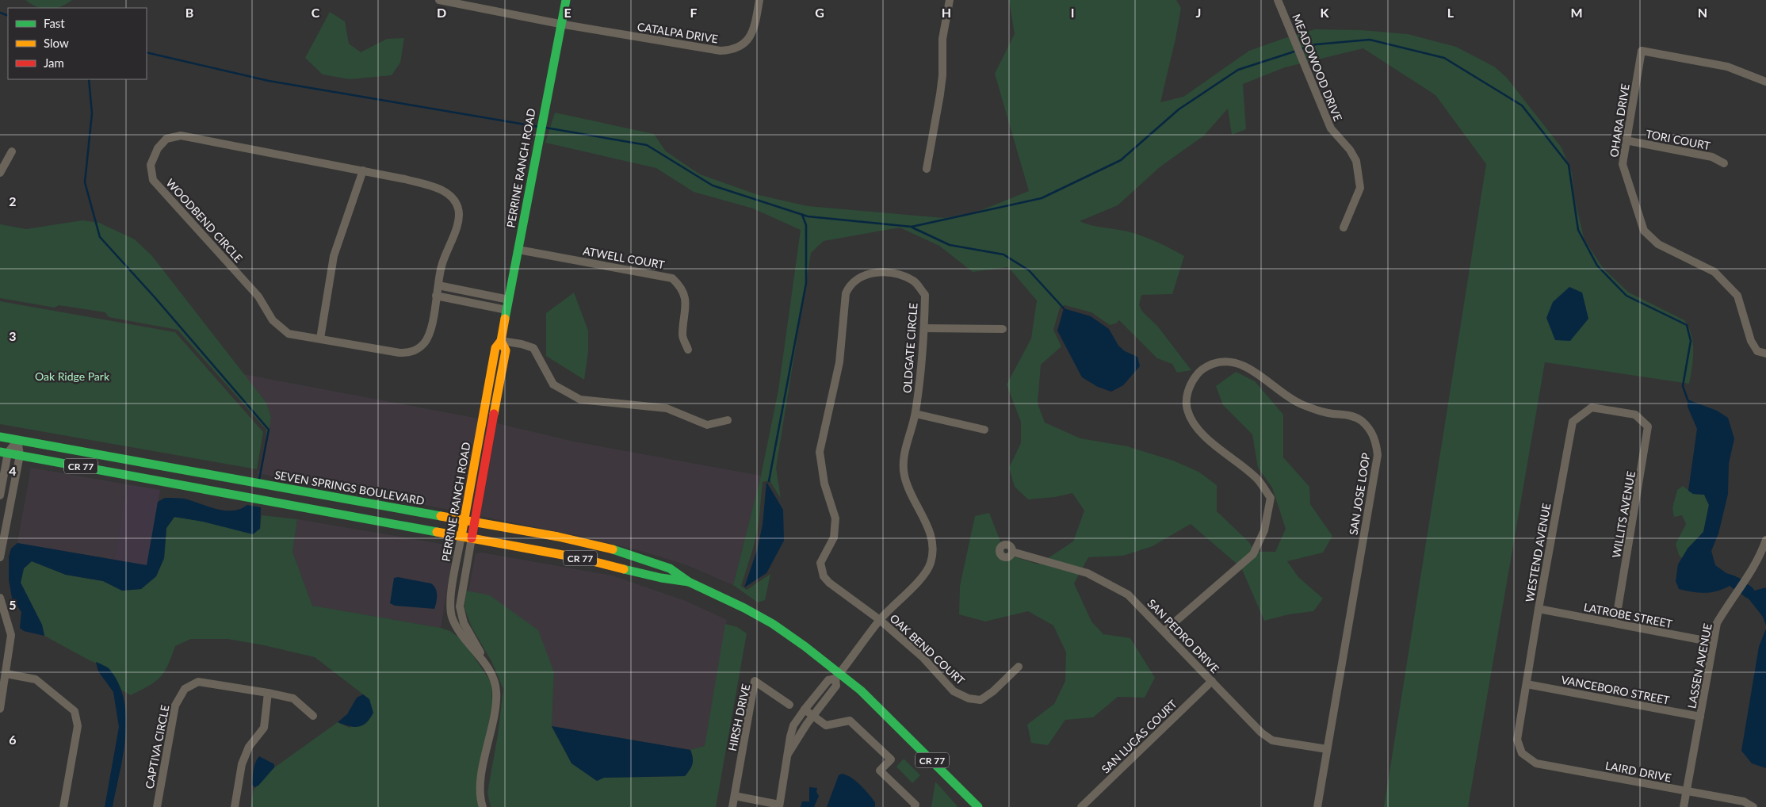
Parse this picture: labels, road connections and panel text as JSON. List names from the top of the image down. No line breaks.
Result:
{"streets":{"main road":["PERRINE RANCH ROAD","CR 77","SEVEN SPRINGS BOULEVARD"],"street":["CATALPA DRIVE","MEADOWOOD DRIVE","OHARA DRIVE","TORI COURT","WOODBEND CIRCLE","ATWELL COURT","OLDGATE CIRCLE","SAN JOSE LOOP","WILLITS AVENUE","WESTEND AVENUE","LATROBE STREET","SAN PEDRO DRIVE","OAK BEND COURT","LASSEN AVENUE","VANCEBORO STREET","HIRSH DRIVE","SAN LUCAS COURT","CAPTIVA CIRCLE","LAIRD DRIVE"]},"crossings":[["CATALPA DRIVE","PERRINE RANCH ROAD"],["OHARA DRIVE","TORI COURT"],["PERRINE RANCH ROAD","ATWELL COURT"],["PERRINE RANCH ROAD","SEVEN SPRINGS BOULEVARD"],["OLDGATE CIRCLE","SEVEN SPRINGS BOULEVARD"],["OLDGATE CIRCLE","OAK BEND COURT"],["SAN JOSE LOOP","SAN PEDRO DRIVE"],["WILLITS AVENUE","WESTEND AVENUE"],["WILLITS AVENUE","LATROBE STREET"],["WESTEND AVENUE","LATROBE STREET"],["WESTEND AVENUE","VANCEBORO STREET"],["WESTEND AVENUE","LAIRD DRIVE"],["LATROBE STREET","LASSEN AVENUE"],["SAN PEDRO DRIVE","SAN LUCAS COURT"],["LASSEN AVENUE","VANCEBORO STREET"],["LASSEN AVENUE","LAIRD DRIVE"]],"parks":["Oak Ridge Park"],"legend":["Fast","Slow","Jam"],"grid":{"columns":["B","C","D","E","F","G","H","I","J","K","L","M","N"],"rows":["2","3","4","5","6"]}}
